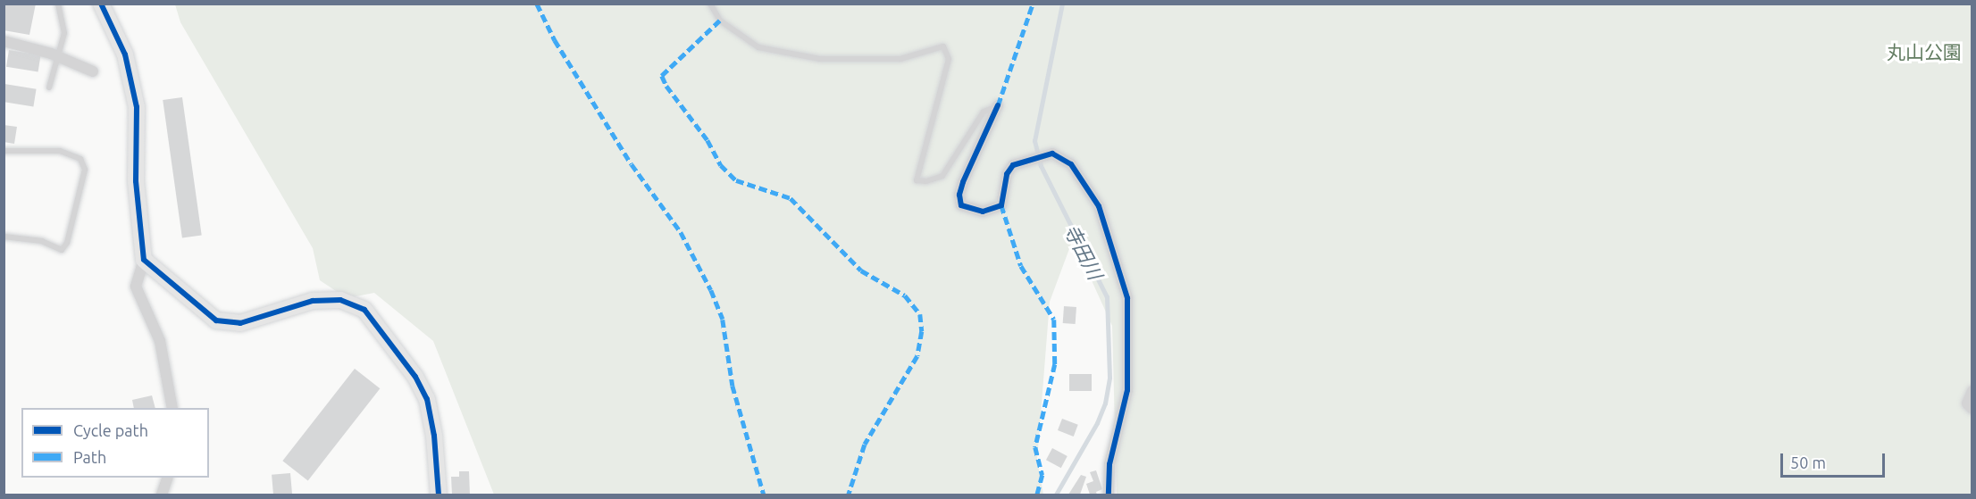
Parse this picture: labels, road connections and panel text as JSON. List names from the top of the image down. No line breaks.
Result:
{"water":["寺田川"],"parks":["丸山公園"],"legend":["Cycle path","Path"],"scale_bar":"50 m"}
